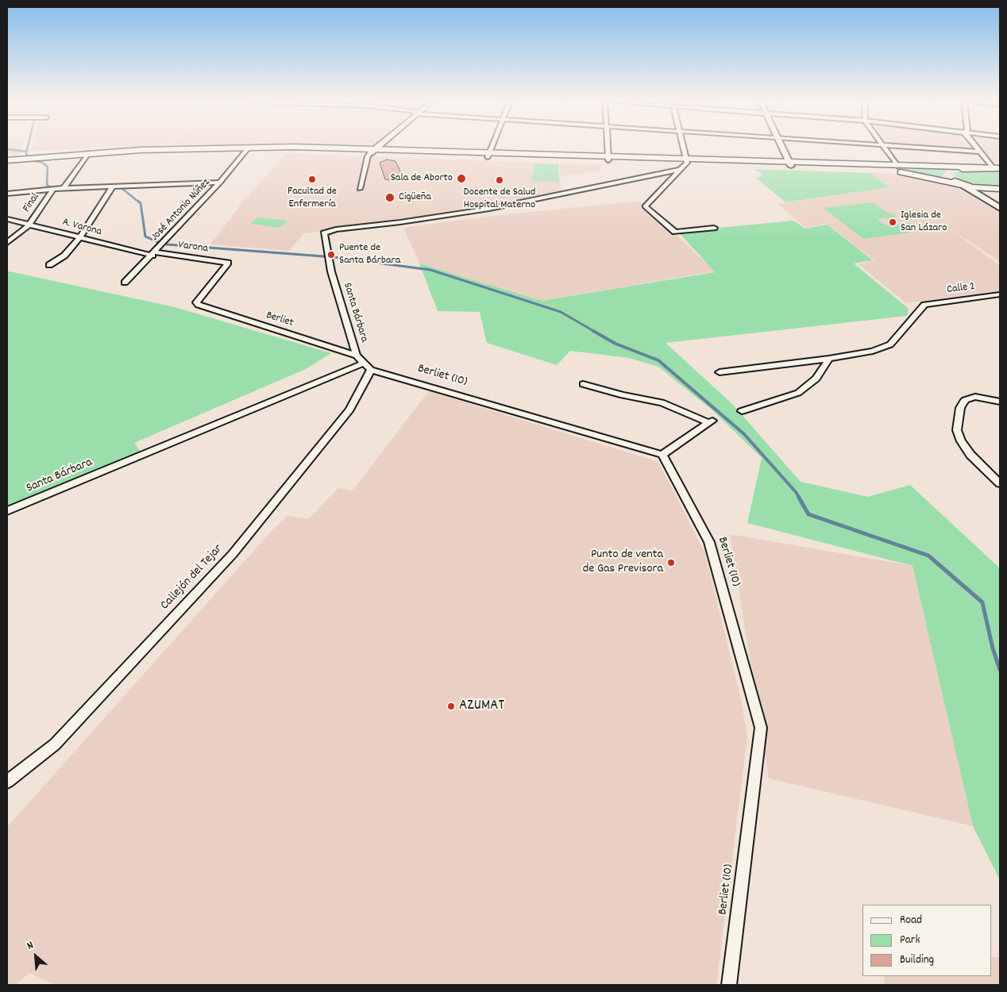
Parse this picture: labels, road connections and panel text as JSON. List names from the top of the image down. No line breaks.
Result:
{"streets":{"street":["Final","José Antonio Núñez","A. Varona","Varona","Calle 2","Santa Bárbara","Berliet","Berliet (10)","Callejón del Tejar"]},"crossings":[["Final","A. Varona"],["José Antonio Núñez","A. Varona"],["José Antonio Núñez","Varona"],["A. Varona","Varona"],["Varona","Berliet"],["Santa Bárbara","Berliet"],["Santa Bárbara","Berliet (10)"],["Santa Bárbara","Callejón del Tejar"],["Berliet (10)","Callejón del Tejar"]],"places":["Sala de Aborto","Facultad de Enfermería","Docente de Salud Hospital Materno","Cigüeña","Iglesia de San Lázaro","Puente de Santa Bárbara","Punto de venta de Gas Previsora","AZUMAT"],"legend":["Road","Park","Building"],"north":"top left"}
